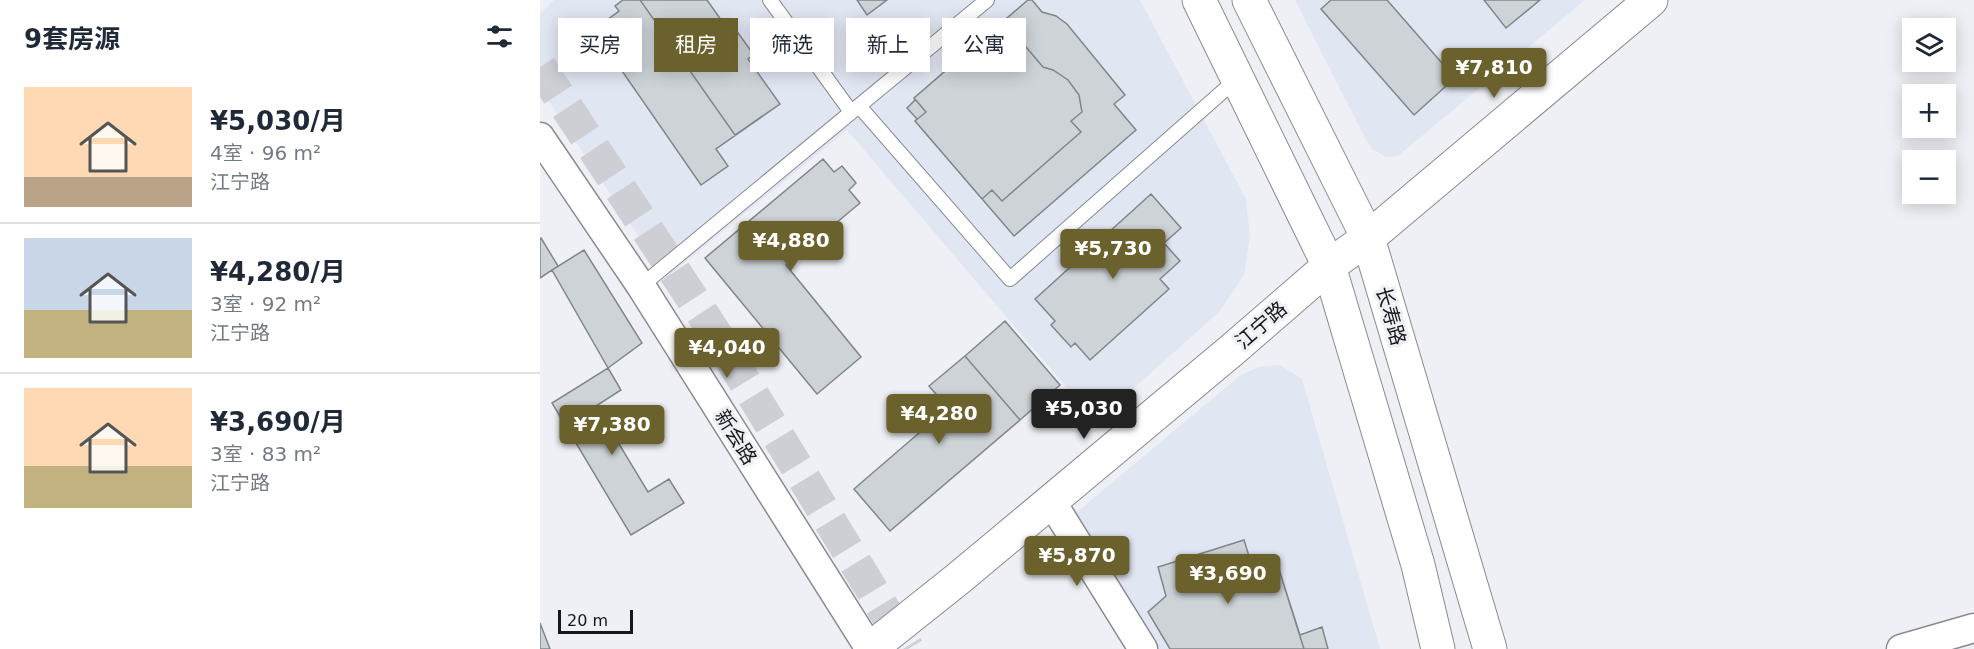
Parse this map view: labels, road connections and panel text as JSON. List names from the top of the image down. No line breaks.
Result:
{"streets":{"main road":["长寿路","江宁路"],"street":["新会路"]},"crossings":[["长寿路","江宁路"],["江宁路","新会路"]],"scale_bar":"20 m","page":{"heading":"9套房源","map_buttons":["+","−"],"chip":["买房","租房","筛选","新上","公寓"],"price":["¥7,810","¥4,880","¥5,730","¥4,040","¥5,030","¥4,280","¥7,380","¥5,870","¥3,690"],"list":[{"name":"¥5,030/月","note":"4室 · 96 m² · 江宁路"},{"name":"¥4,280/月","note":"3室 · 92 m² · 江宁路"},{"name":"¥3,690/月","note":"3室 · 83 m² · 江宁路"}],"scale":"20 m"}}
